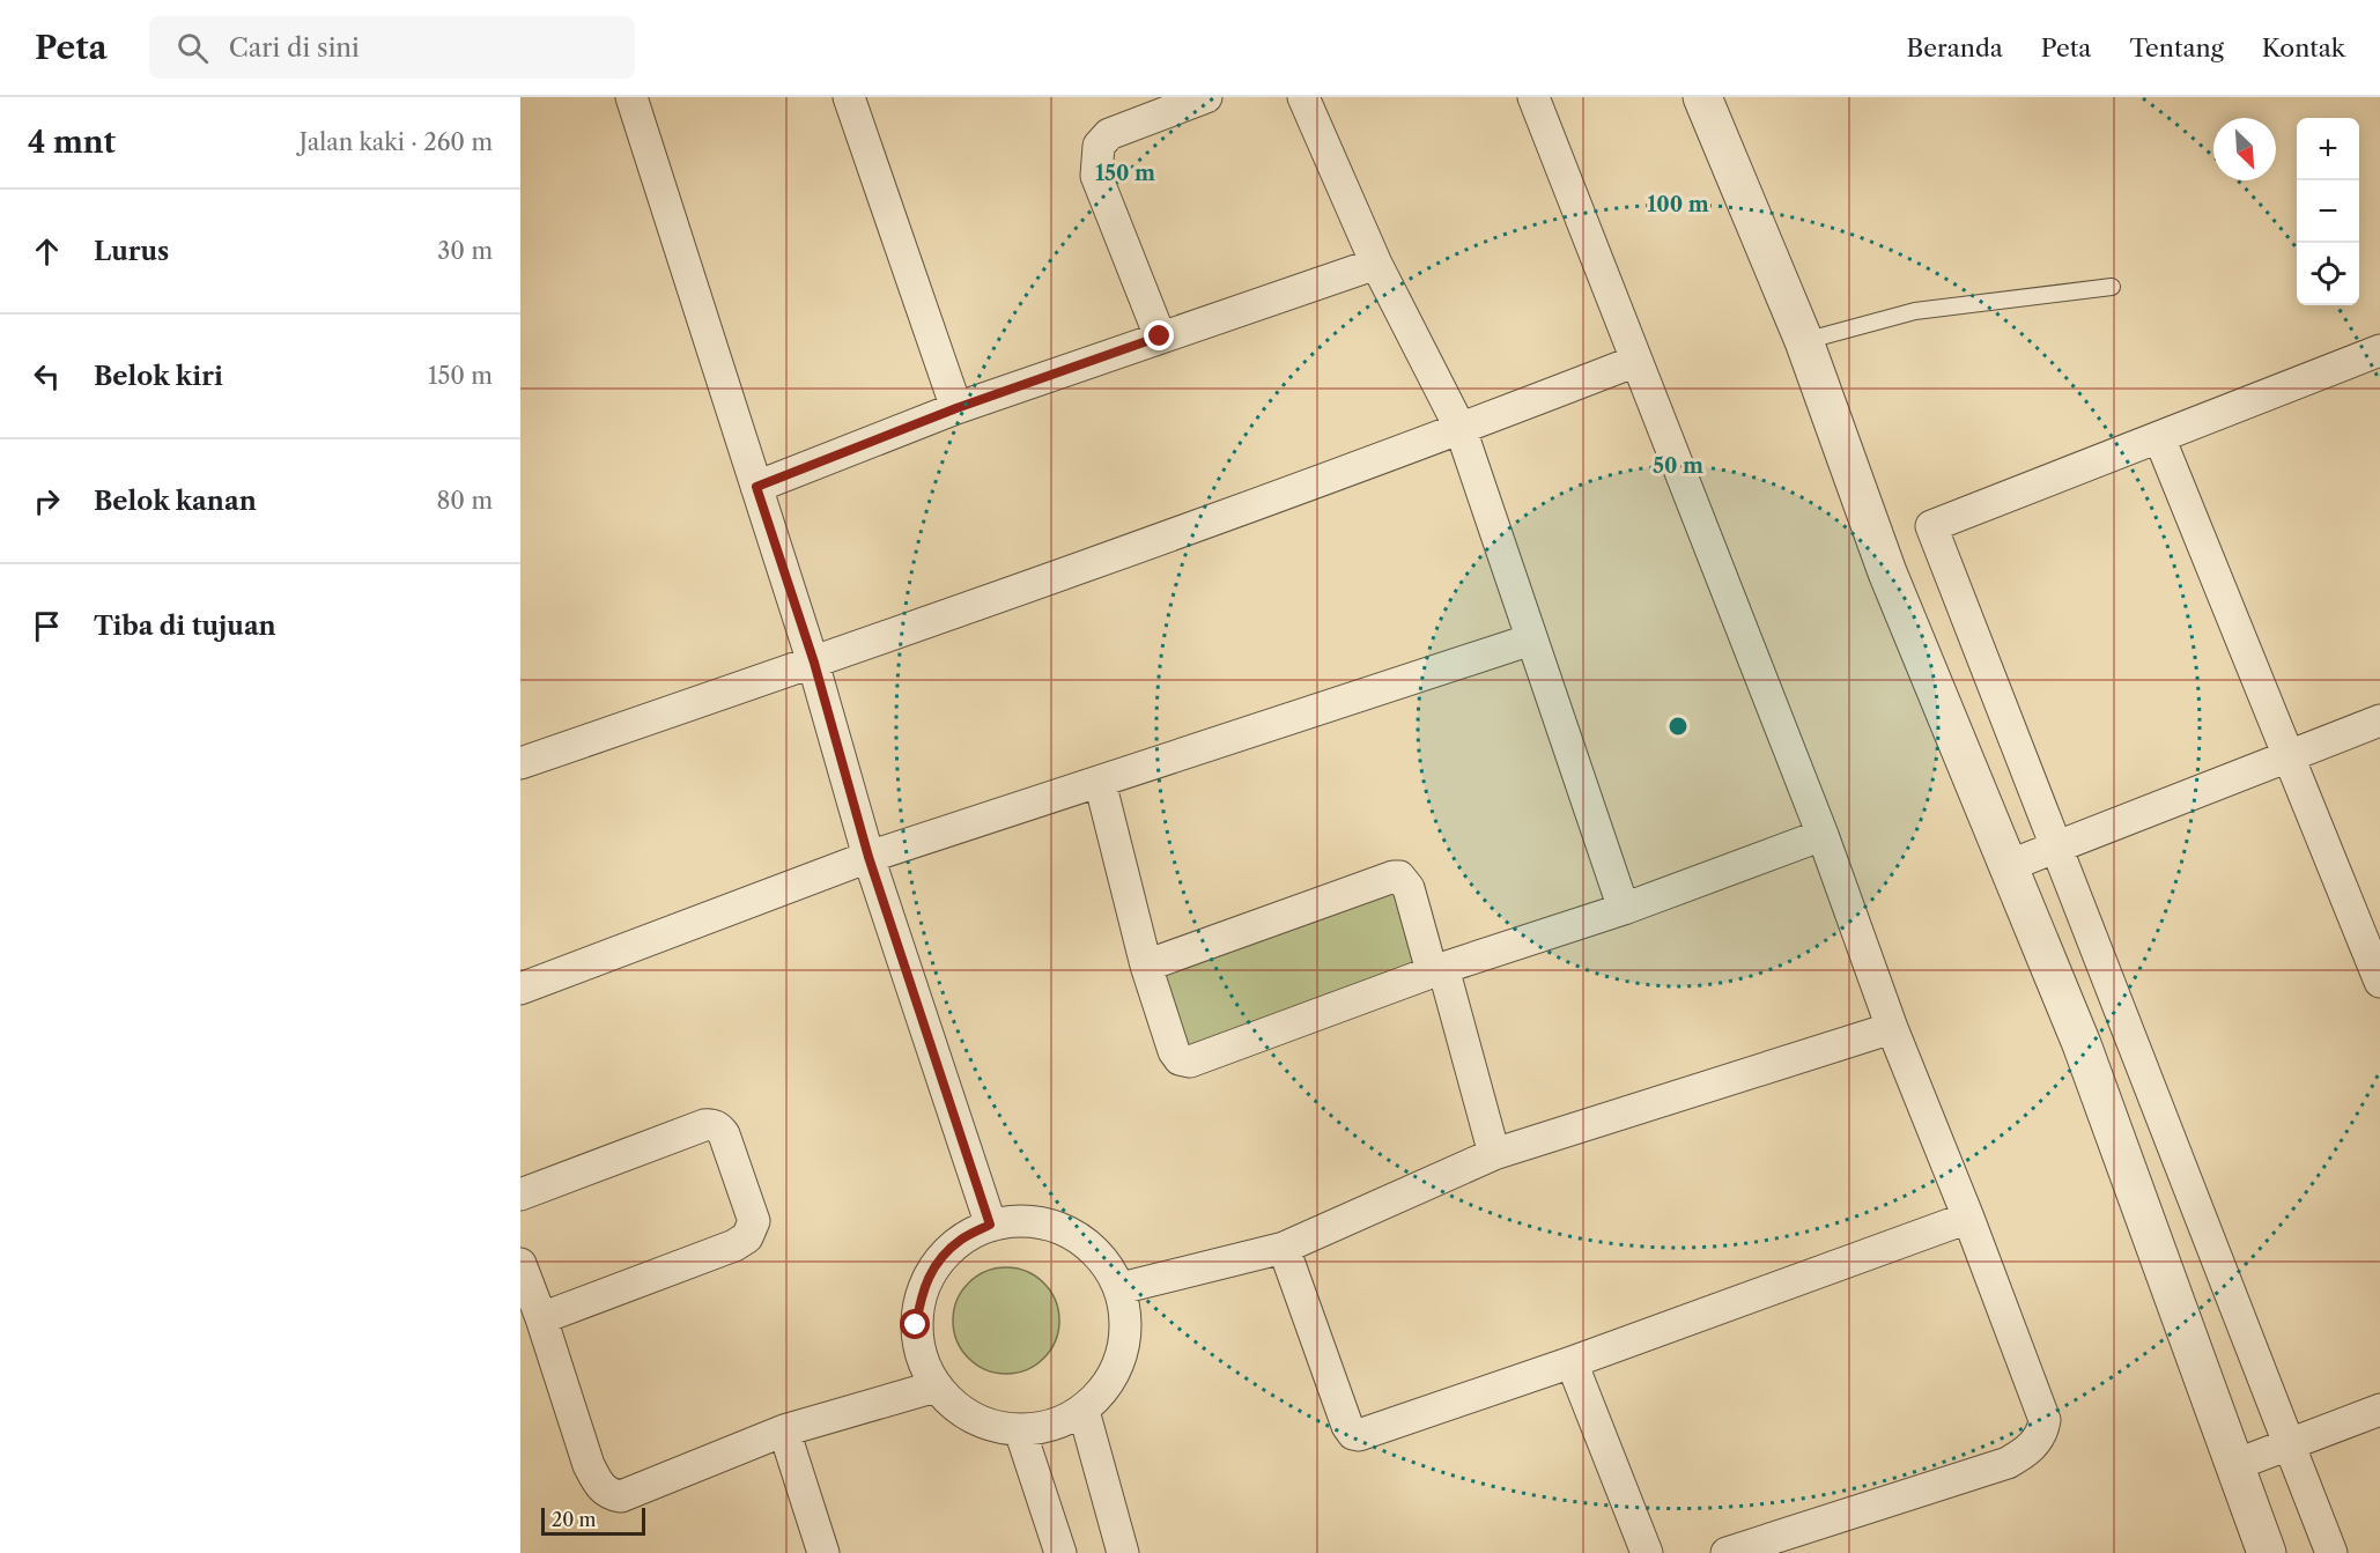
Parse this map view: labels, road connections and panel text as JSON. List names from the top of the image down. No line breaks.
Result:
{"scale_bar":"20 m","north":"bottom right","page":{"header":"Peta","search":"Cari di sini","nav":["Beranda","Peta","Tentang","Kontak"],"heading":["4 mnt","Jalan kaki · 260 m"],"map_buttons":["+","−"],"list":[["Lurus","30 m"],["Belok kiri","150 m"],["Belok kanan","80 m"],"Tiba di tujuan"],"scale":"20 m"},"rings":["150 m","100 m","50 m"]}
